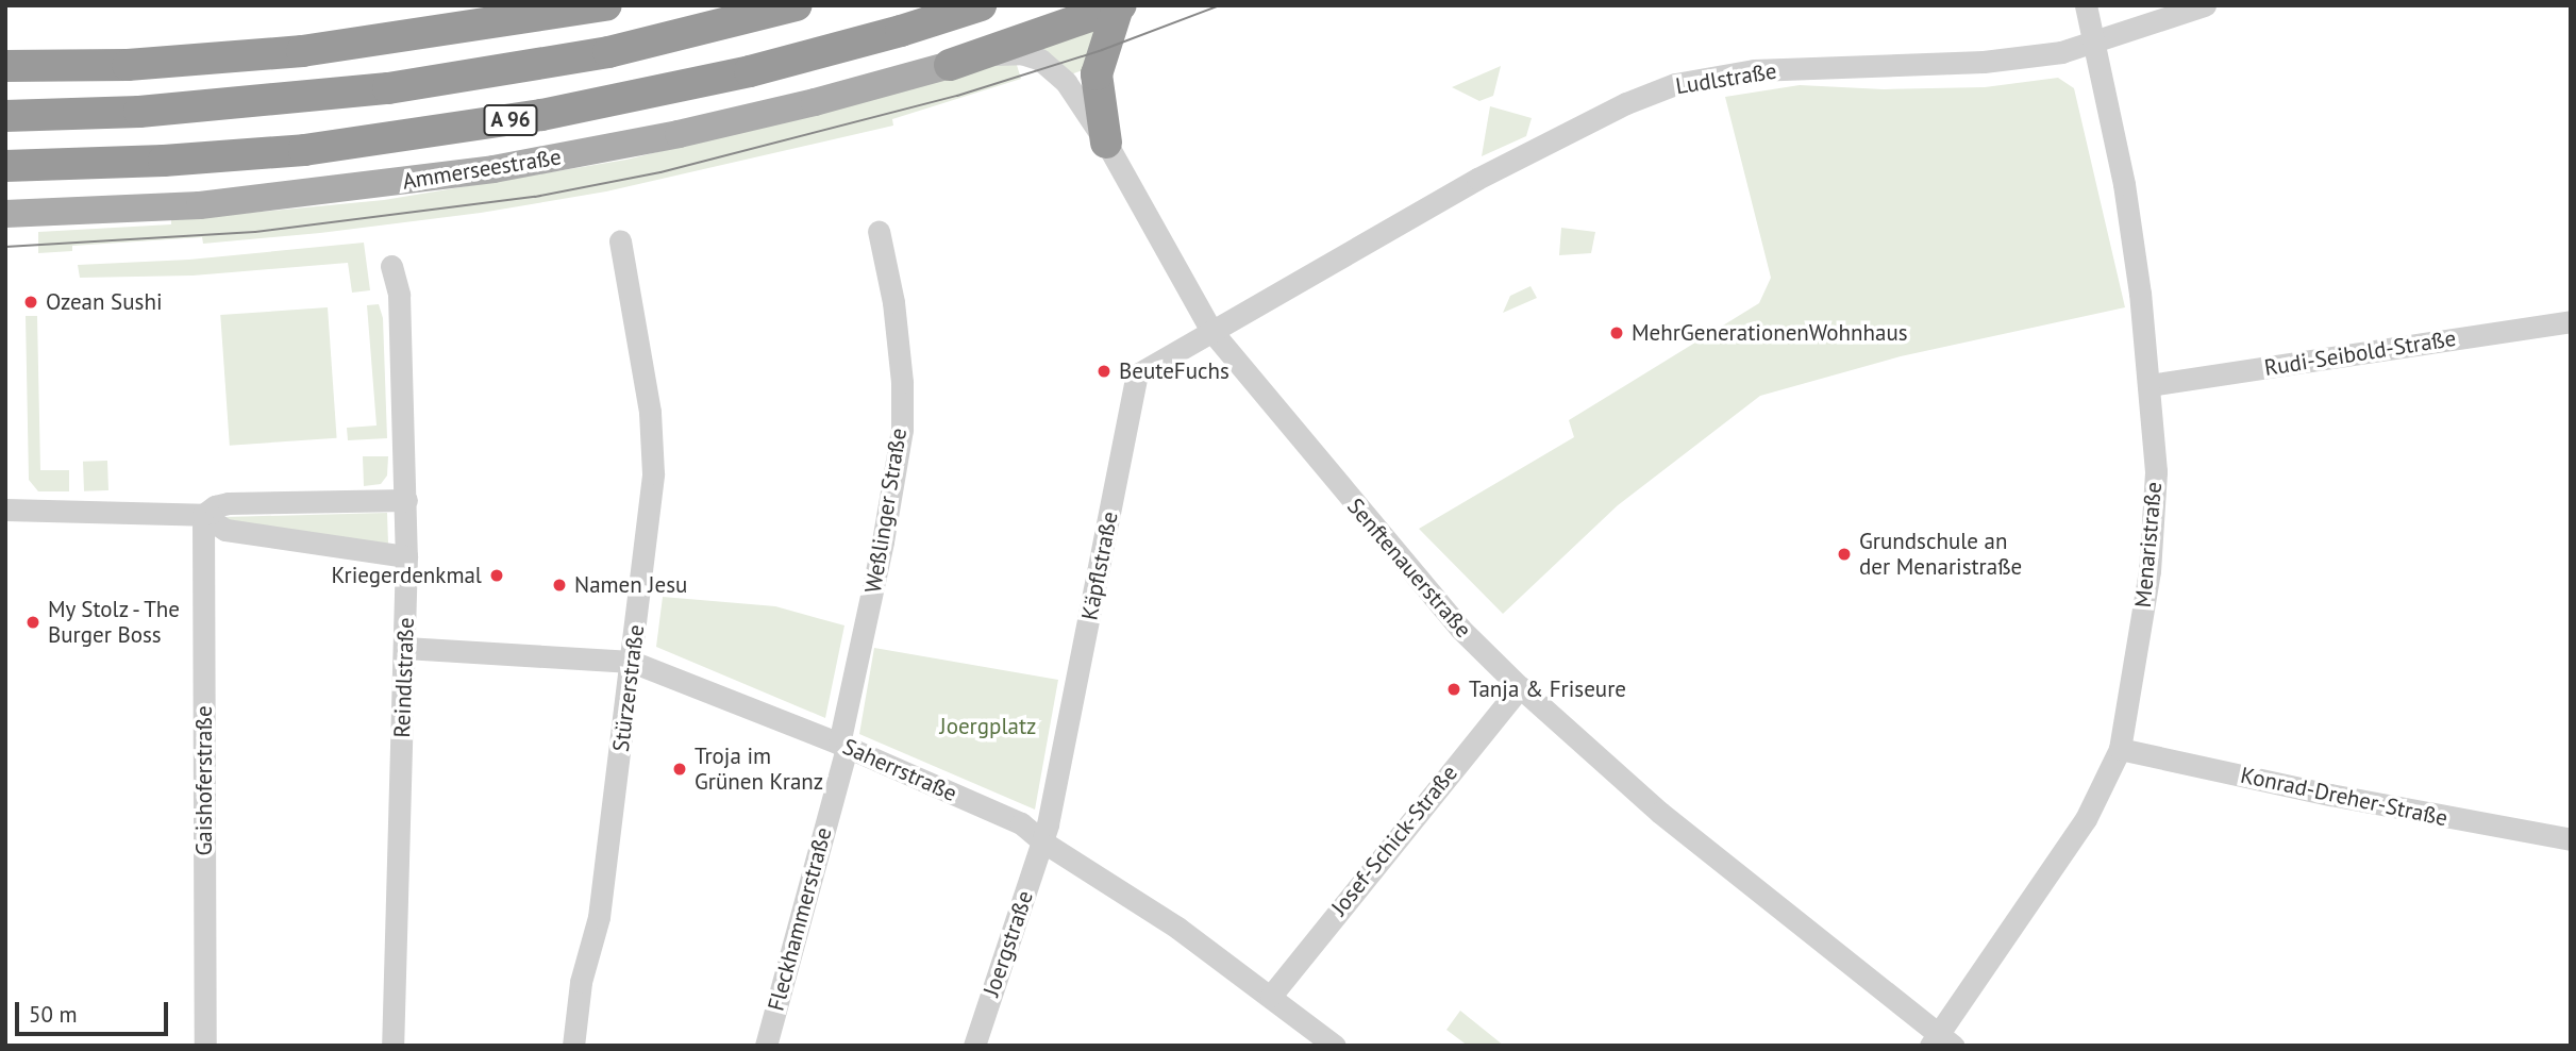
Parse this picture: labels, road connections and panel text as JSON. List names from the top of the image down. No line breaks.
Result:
{"streets":{"highway":["A 96"],"main road":["Ammerseestraße"],"street":["Ludlstraße","Rudi-Seibold-Straße","Weßlinger Straße","Menaristraße","Käpflstraße","Senftenauerstraße","Reindlstraße","Stürzerstraße","Saherrstraße","Gaishoferstraße","Konrad-Dreher-Straße","Josef-Schick-Straße","Fleckhammerstraße","Joergstraße"]},"crossings":[["Ludlstraße","Menaristraße"],["Ludlstraße","Käpflstraße"],["Ludlstraße","Senftenauerstraße"],["Ammerseestraße","Senftenauerstraße"],["Rudi-Seibold-Straße","Menaristraße"],["Weßlinger Straße","Saherrstraße"],["Weßlinger Straße","Fleckhammerstraße"],["Menaristraße","Senftenauerstraße"],["Menaristraße","Konrad-Dreher-Straße"],["Käpflstraße","Senftenauerstraße"],["Käpflstraße","Saherrstraße"],["Käpflstraße","Joergstraße"],["Senftenauerstraße","Josef-Schick-Straße"],["Reindlstraße","Saherrstraße"],["Stürzerstraße","Saherrstraße"],["Saherrstraße","Josef-Schick-Straße"],["Saherrstraße","Fleckhammerstraße"],["Saherrstraße","Joergstraße"]],"parks":["Joergplatz"],"places":["Ozean Sushi","MehrGenerationenWohnhaus","BeuteFuchs","Grundschule an der Menaristraße","Kriegerdenkmal","Namen Jesu","My Stolz - The Burger Boss","Tanja & Friseure","Troja im Grünen Kranz"],"scale_bar":"50 m"}
